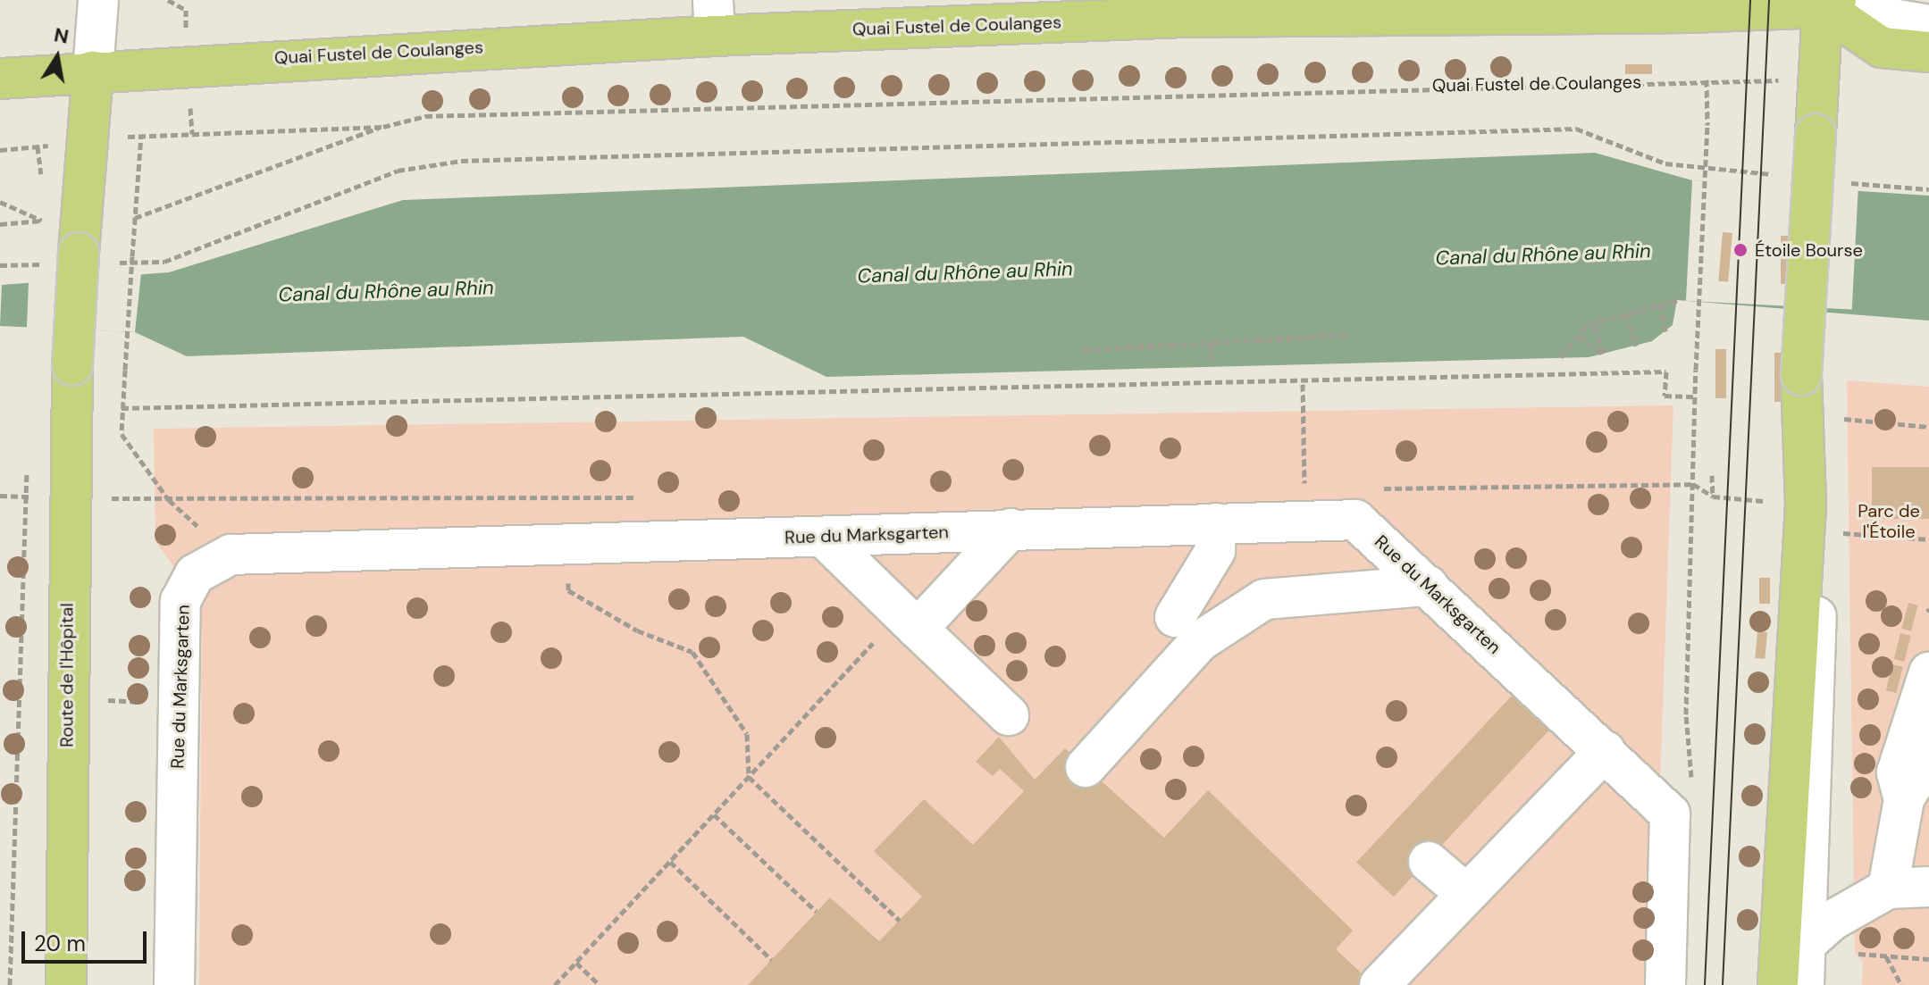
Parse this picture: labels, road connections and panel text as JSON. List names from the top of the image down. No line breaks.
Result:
{"streets":{"main road":["Quai Fustel de Coulanges","Route de l'Hôpital"],"street":["Rue du Marksgarten"]},"water":["Canal du Rhône au Rhin"],"parks":["Parc de l'Étoile"],"places":["Étoile Bourse"],"scale_bar":"20 m","north":"top"}
